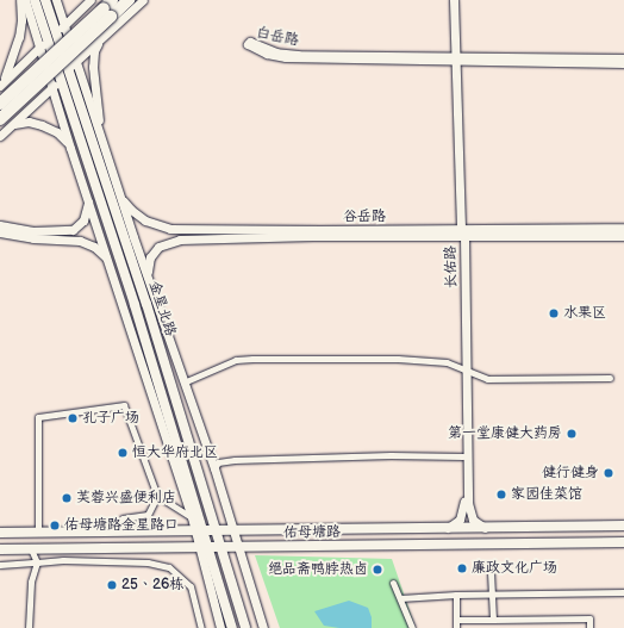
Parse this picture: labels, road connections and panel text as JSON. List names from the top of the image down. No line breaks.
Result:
{"streets":{"main road":["金星北路","佑母塘路"],"street":["白岳路","谷岳路","长佑路"]},"crossings":[["白岳路","长佑路"],["谷岳路","长佑路"],["长佑路","佑母塘路"],["金星北路","佑母塘路"]],"places":["水果区","孔子广场","第一堂康健大药房","恒大华府北区","健行健身","家园佳菜馆","芙蓉兴盛便利店","佑母塘路金星路口","廉政文化广场","绝品斋鸭脖热卤","25、26栋"]}
